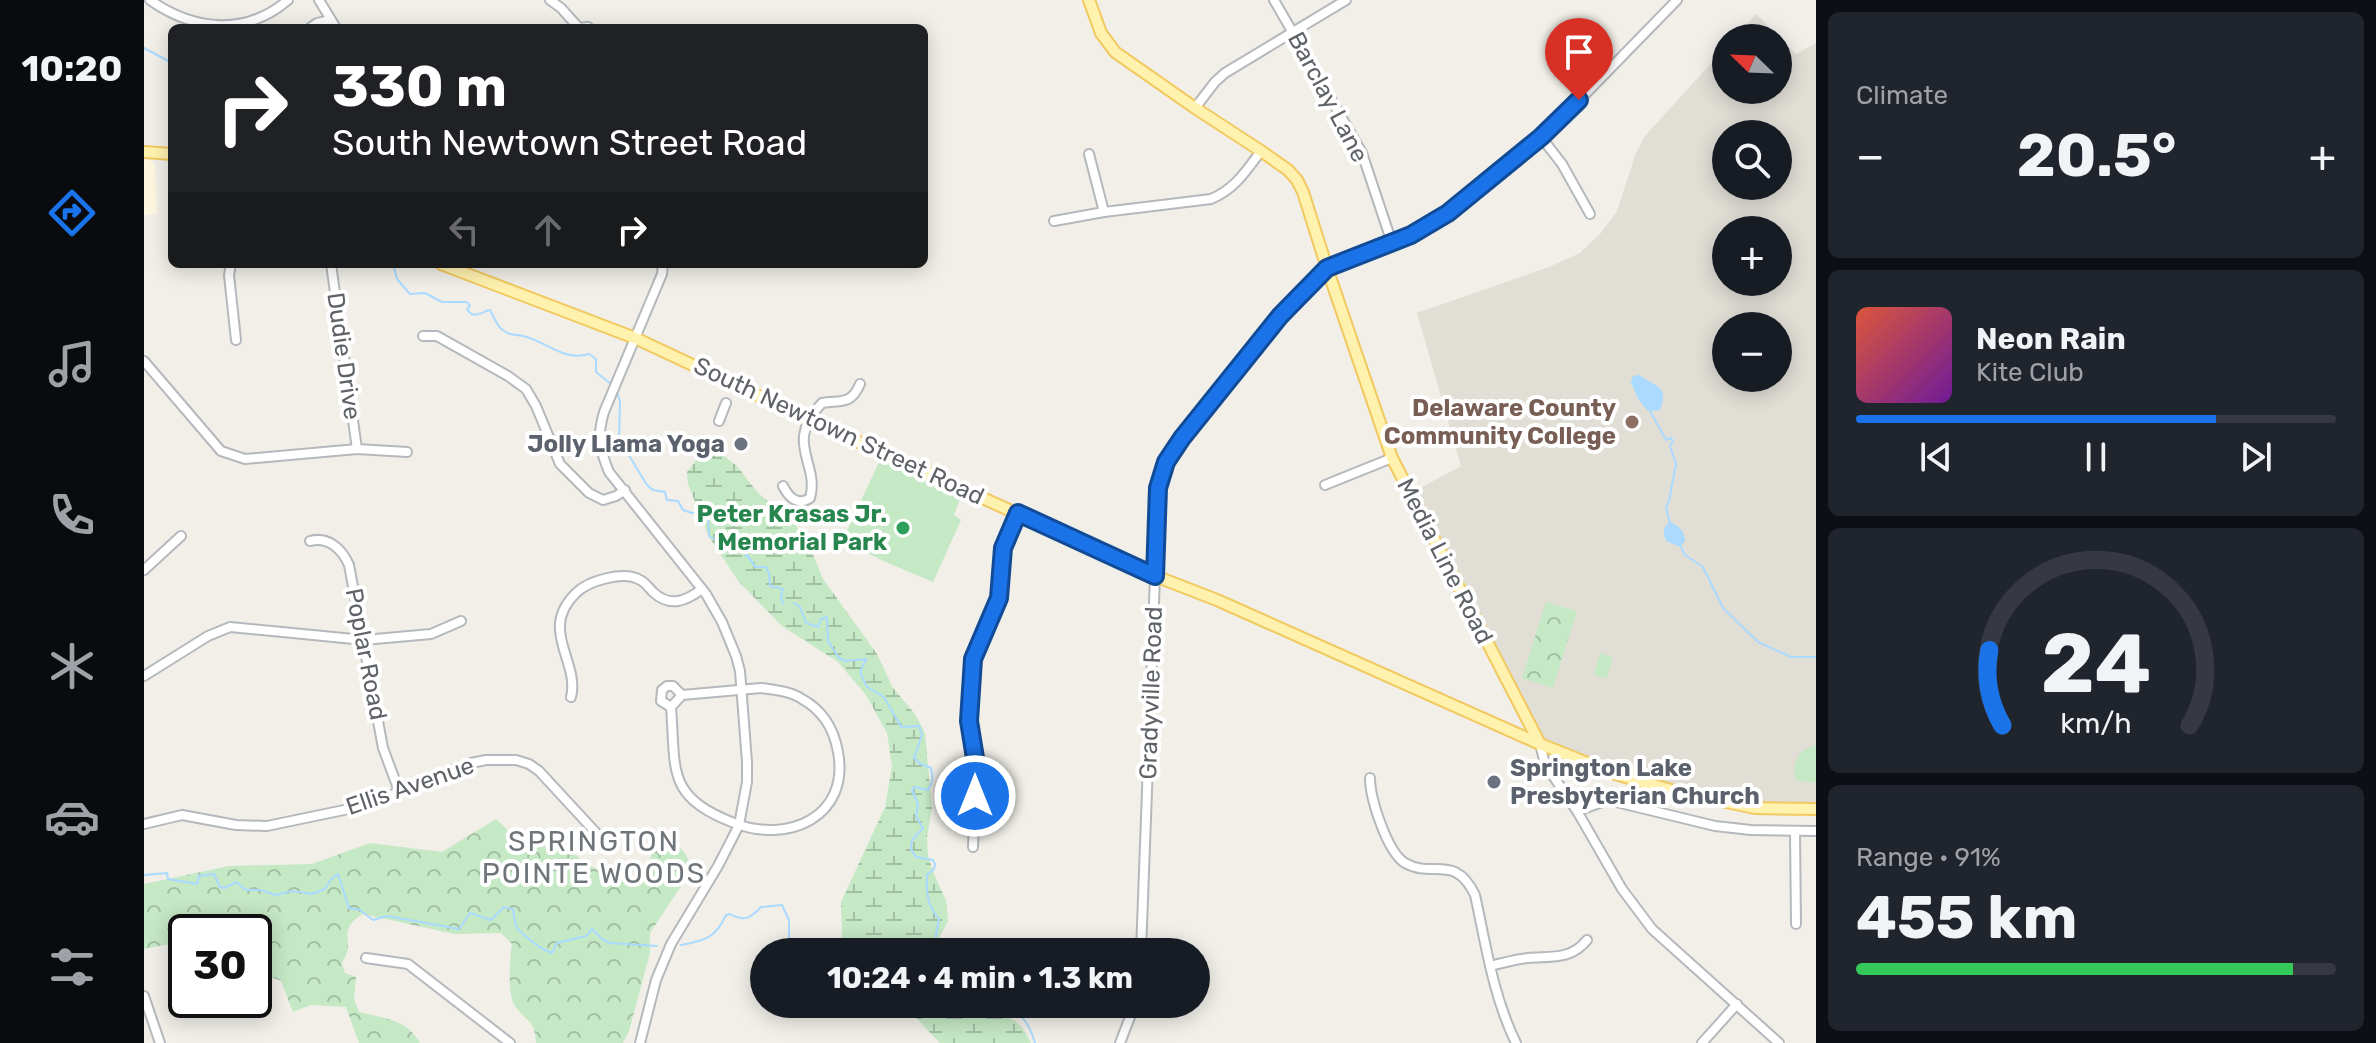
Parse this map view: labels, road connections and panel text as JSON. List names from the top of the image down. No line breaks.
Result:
{"streets":{"main road":["South Newtown Street Road","Media Line Road","Gradyville Road"],"street":["Barclay Lane","Dudie Drive","Poplar Road","Ellis Avenue"]},"crossings":[["Barclay Lane","Gradyville Road"],["South Newtown Street Road","Media Line Road"],["South Newtown Street Road","Gradyville Road"],["Media Line Road","Gradyville Road"],["Poplar Road","Ellis Avenue"]],"districts":["SPRINGTON POINTE WOODS"],"places":["Delaware County Community College","Jolly Llama Yoga","Peter Krasas Jr. Memorial Park","Springton Lake Presbyterian Church"],"north":"top left","page":{"tabs":"10:20","tile":["Climate",["Range · 91%","455 km"]],"map_buttons":["+","−"],"turn":["330 m","South Newtown Street Road"],"heat":["−","20.5°","+"],"song":["Neon Rain","Kite Club"],"limit":"30","trip":"10:24 · 4 min · 1.3 km","gauge":["24","km/h"]}}
